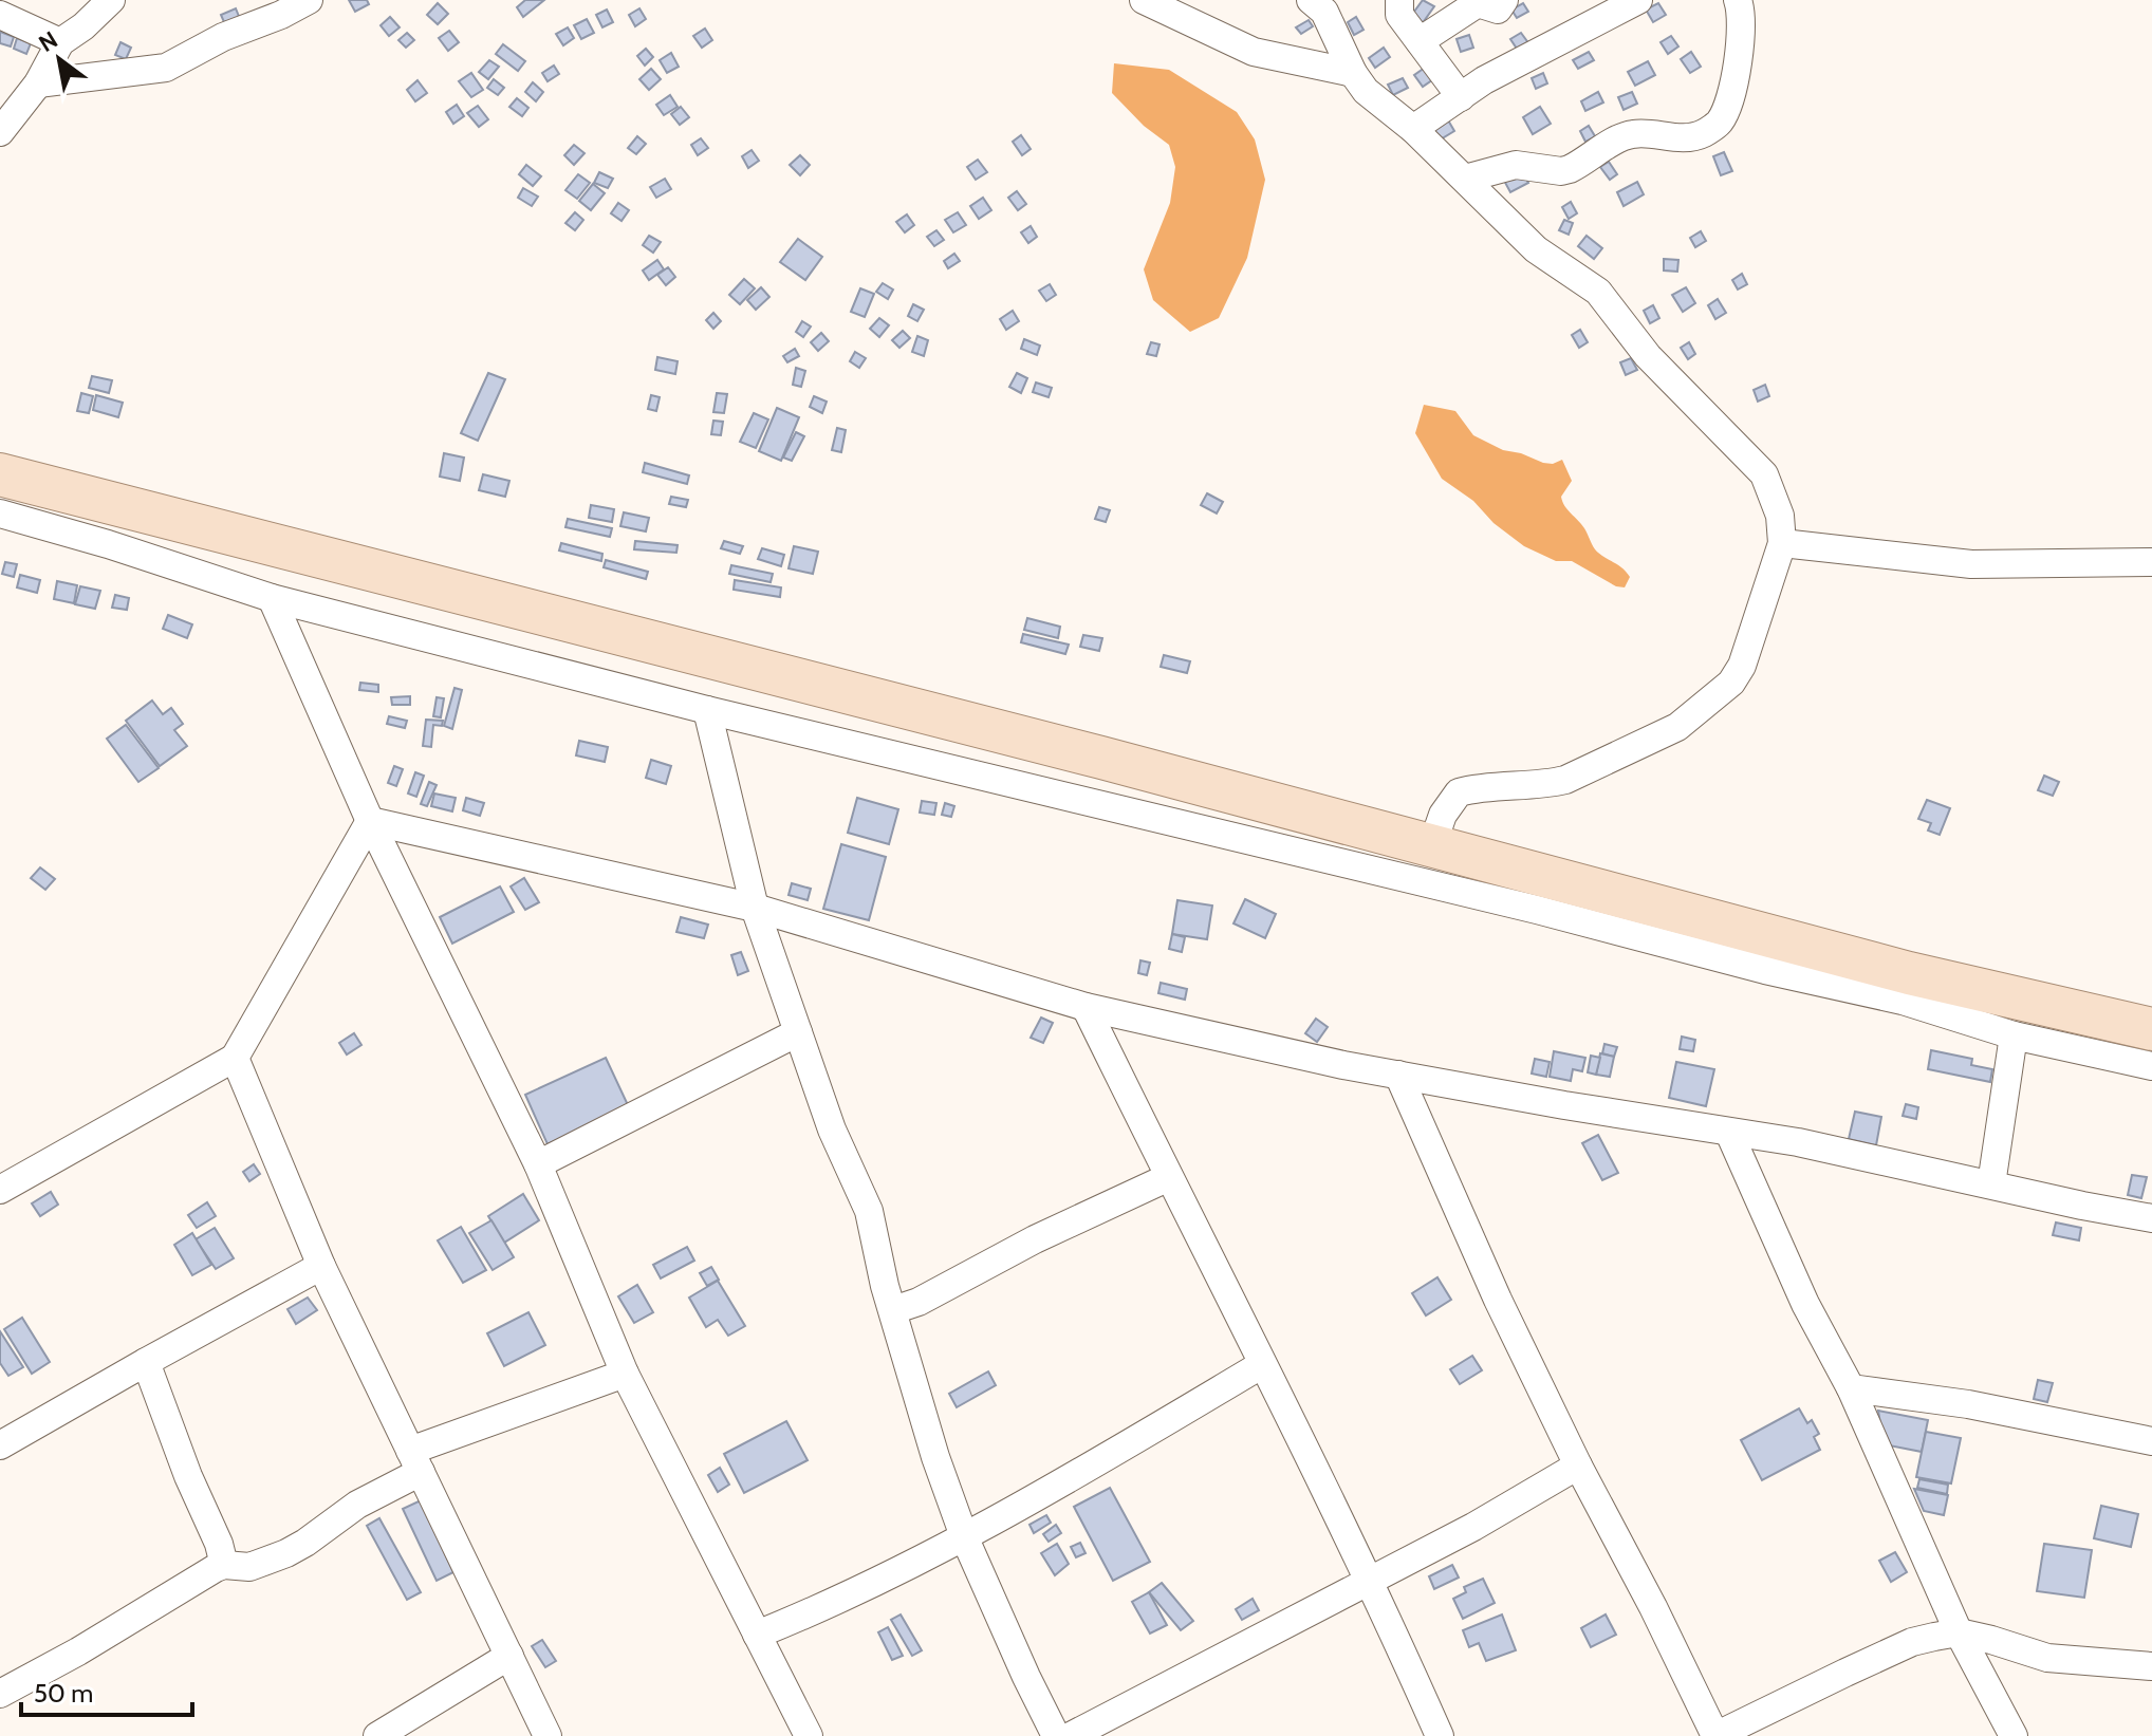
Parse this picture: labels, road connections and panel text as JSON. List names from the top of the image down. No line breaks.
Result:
{"scale_bar":"50 m","north":"top left"}
